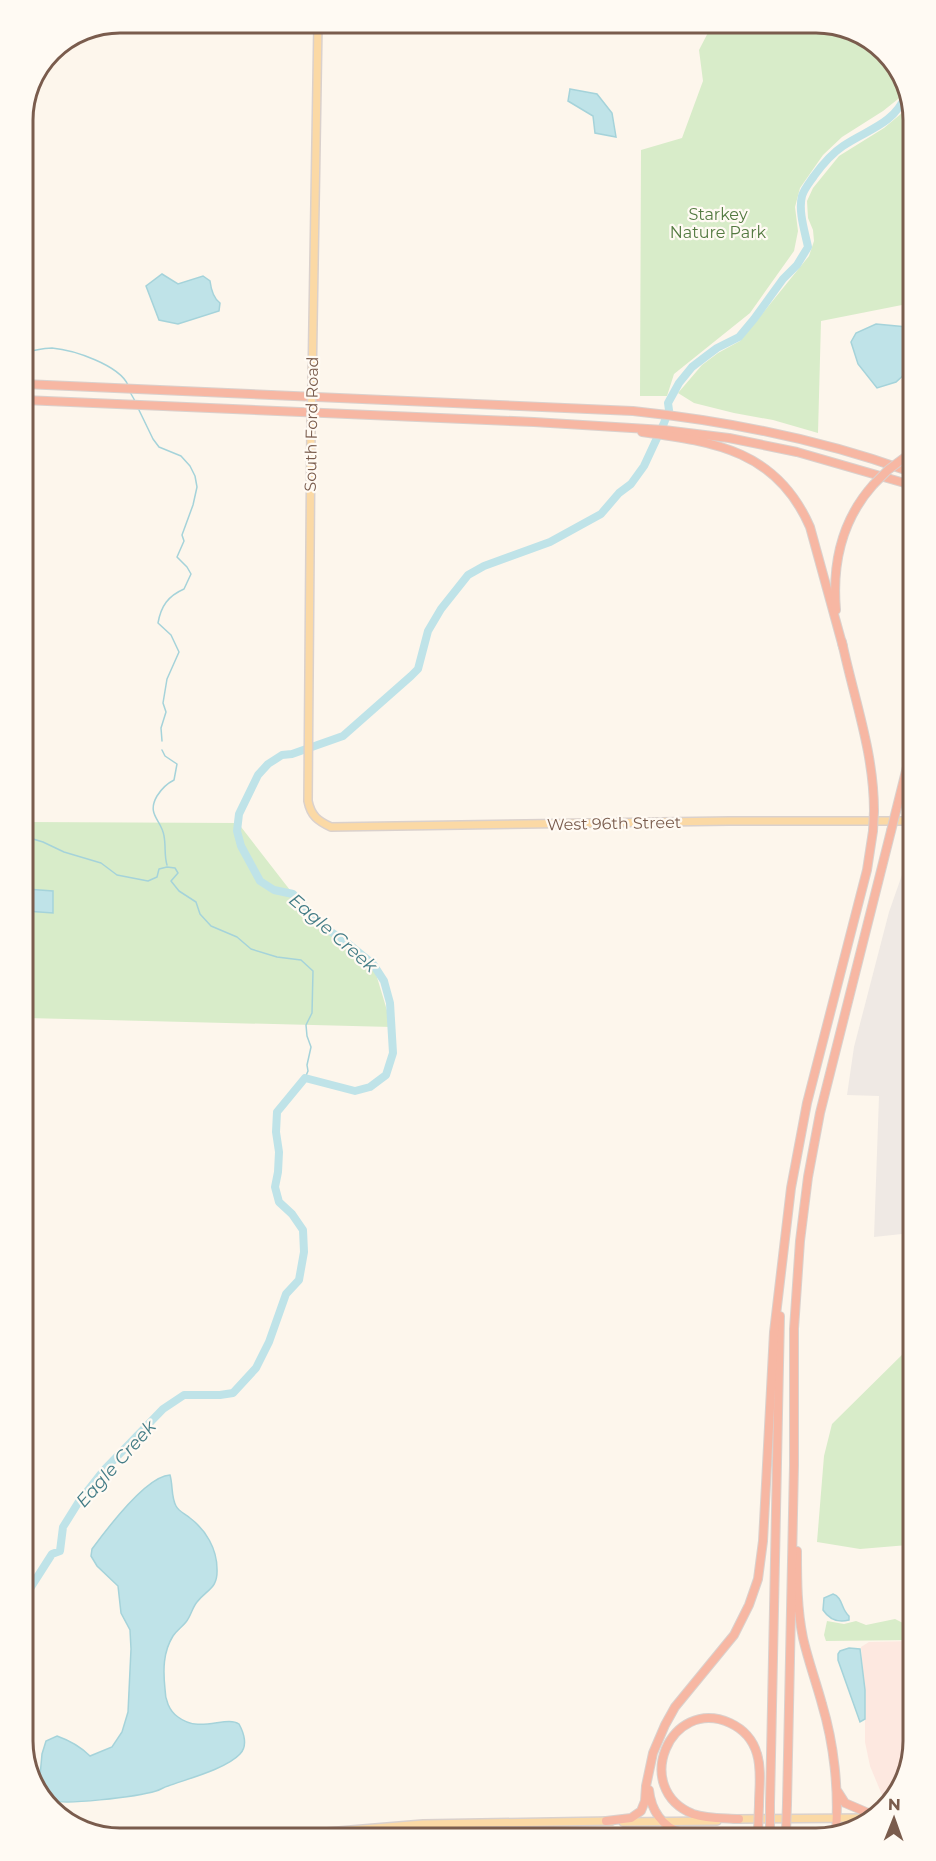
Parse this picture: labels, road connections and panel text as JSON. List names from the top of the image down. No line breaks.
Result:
{"streets":{"main road":["South Ford Road","West 96th Street"]},"crossings":[["South Ford Road","West 96th Street"]],"water":["Eagle Creek"],"parks":["Starkey Nature Park"],"north":"top"}
